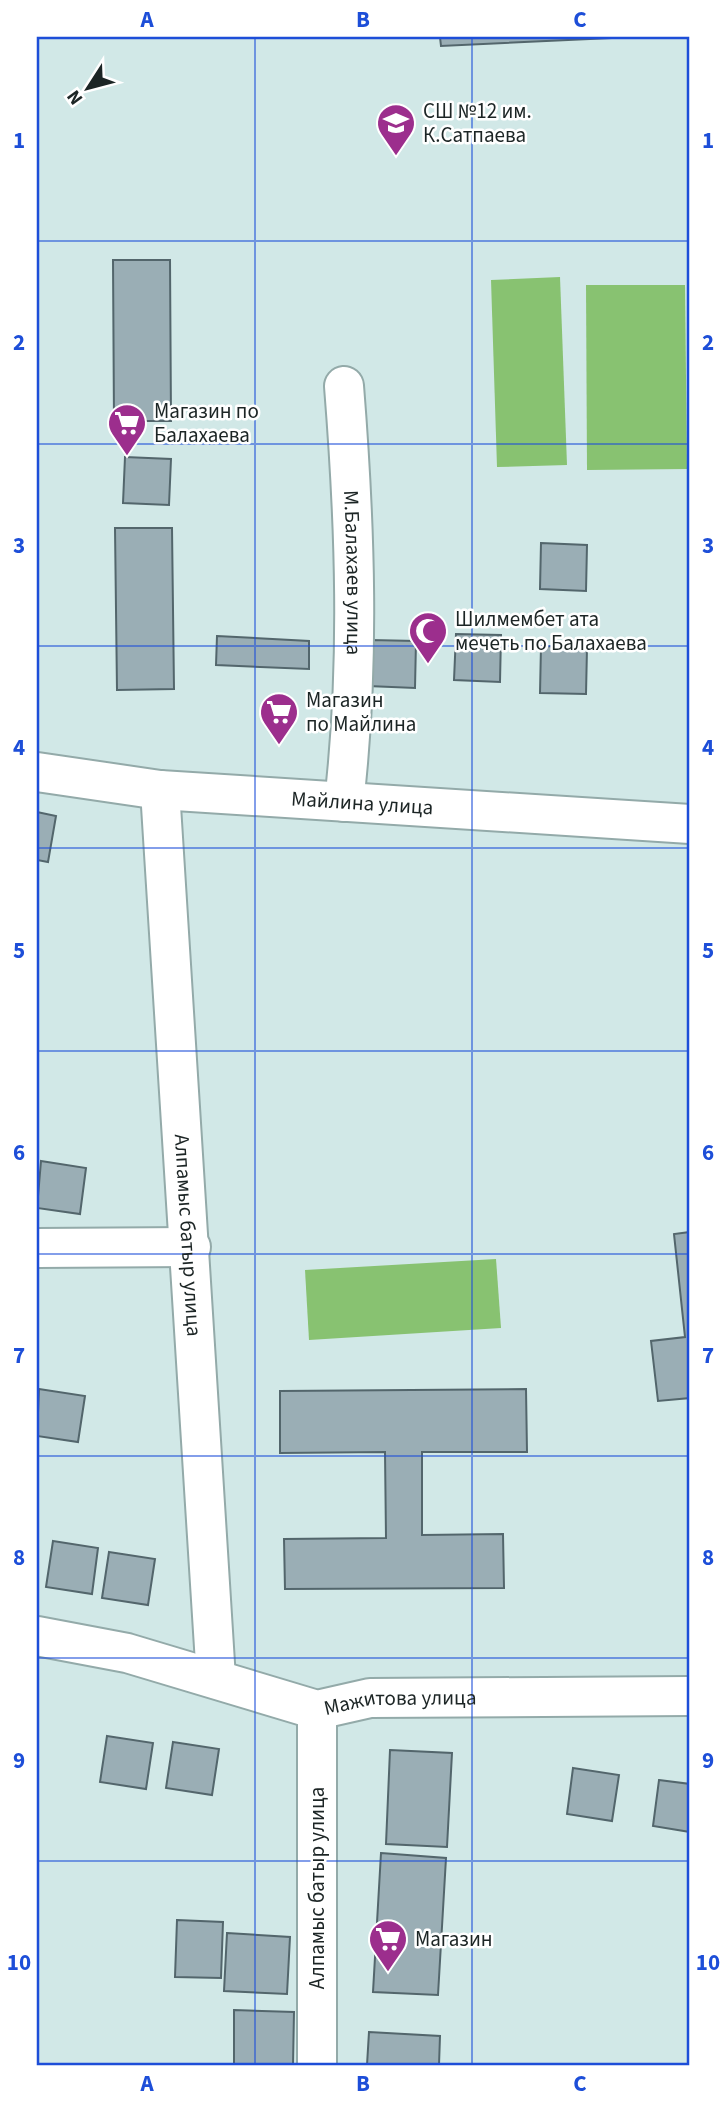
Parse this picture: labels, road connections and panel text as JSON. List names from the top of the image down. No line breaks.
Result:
{"streets":{"street":["М.Балахаев улица","Майлина улица","Алпамыс батыр улица","Мажитова улица"]},"crossings":[["М.Балахаев улица","Майлина улица"],["Майлина улица","Алпамыс батыр улица"],["Алпамыс батыр улица","Мажитова улица"]],"places":{"school or university":["СШ №12 им. К.Сатпаева"],"supermarket":["Магазин по Балахаева","Магазин по Майлина","Магазин"],"mosque":["Шилмембет ата мечеть по Балахаева"]},"north":"bottom left","grid":{"columns":["A","B","C"],"rows":["1","2","3","4","5","6","7","8","9","10"]}}
